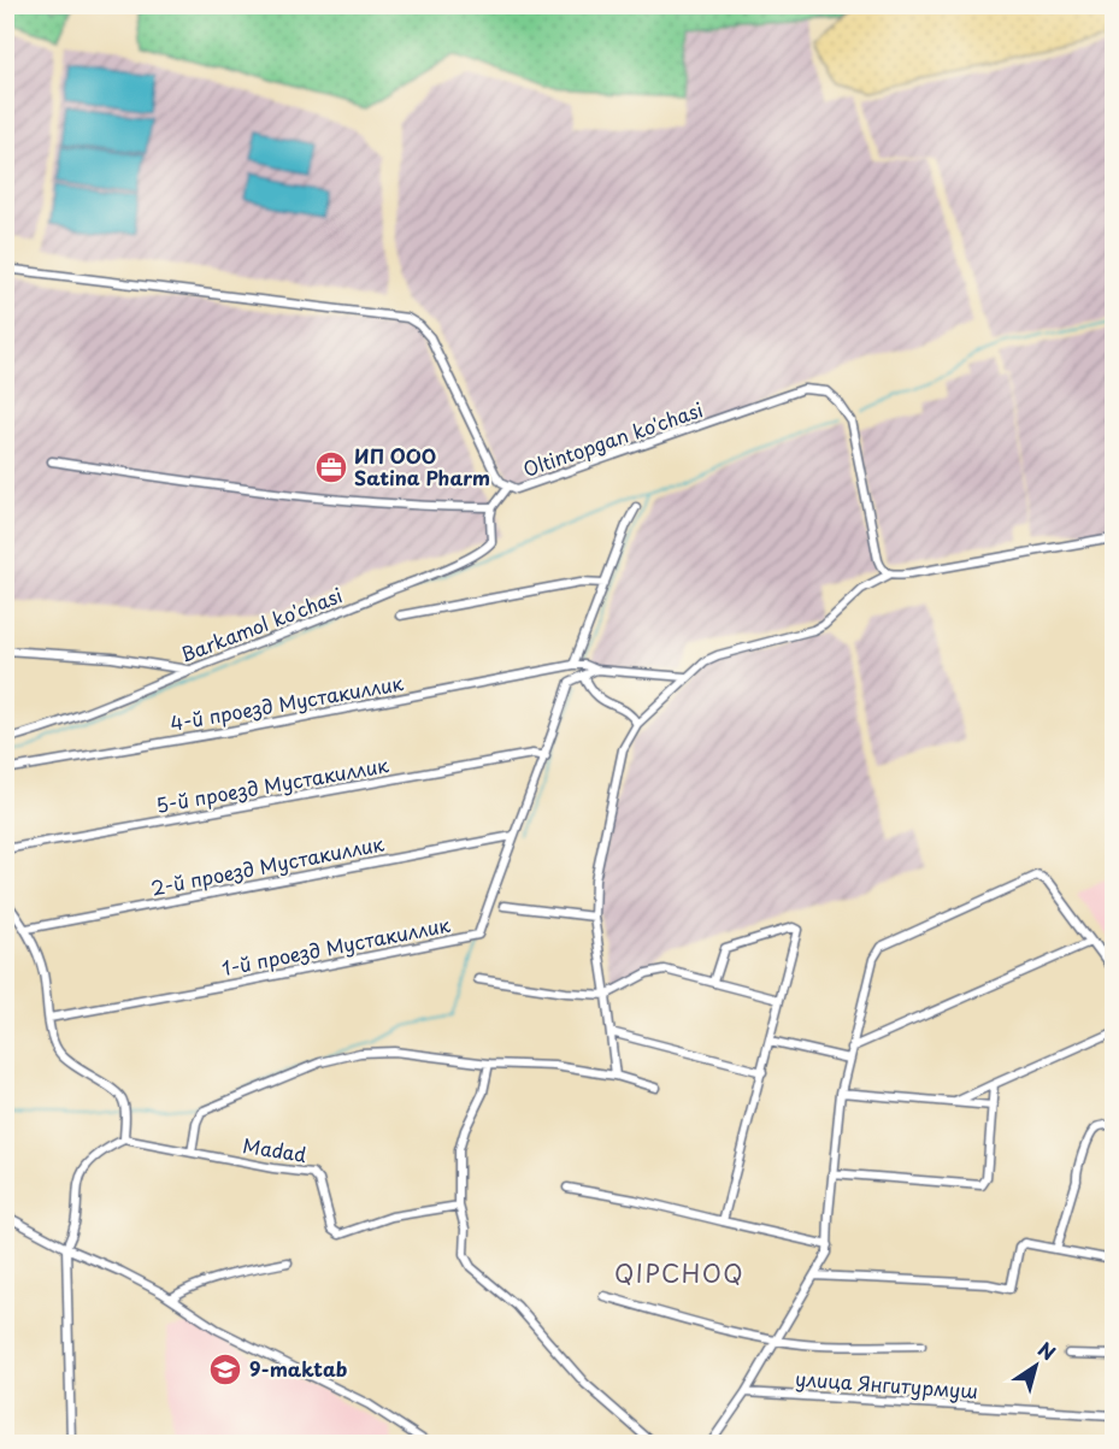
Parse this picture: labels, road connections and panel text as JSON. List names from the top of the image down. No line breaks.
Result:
{"streets":{"street":["Oltintopgan ko'chasi","Barkamol ko'chasi","4-й проезд Мустакиллик","5-й проезд Мустакиллик","2-й проезд Мустакиллик","1-й проезд Мустакиллик","Madad","улица Янгитурмуш"]},"crossings":[["5-й проезд Мустакиллик","1-й проезд Мустакиллик"],["2-й проезд Мустакиллик","1-й проезд Мустакиллик"]],"districts":["QIPCHOQ"],"places":{"office":["ИП ООО Satina Pharm"],"school or university":["9-maktab"]},"north":"top right"}
